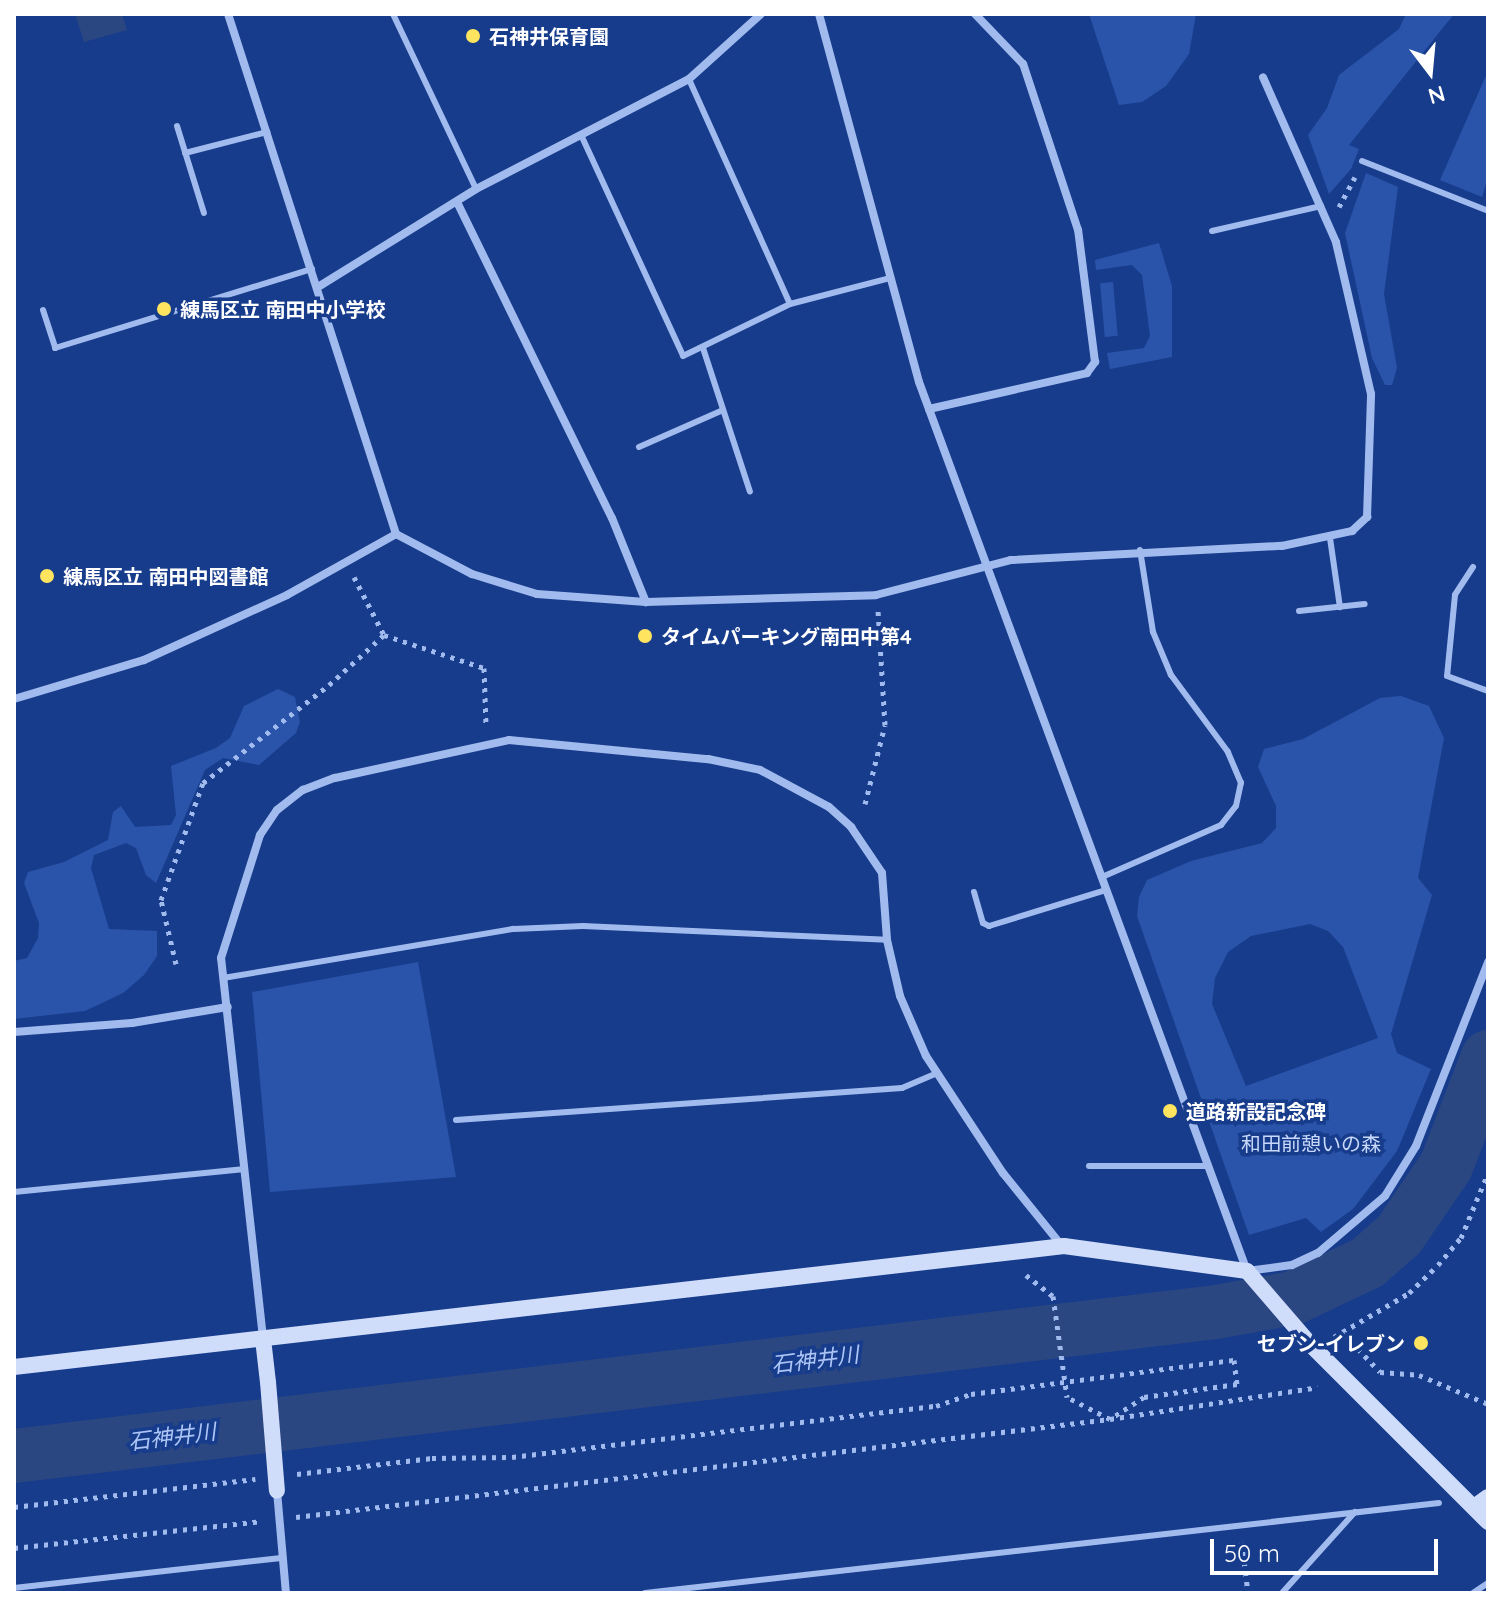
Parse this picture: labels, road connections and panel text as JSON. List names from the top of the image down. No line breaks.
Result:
{"water":["石神井川"],"parks":["和田前憩いの森"],"places":["石神井保育園","練馬区立 南田中小学校","練馬区立 南田中図書館","タイムパーキング南田中第4","道路新設記念碑","セブン-イレブン"],"scale_bar":"50 m","north":"bottom"}
